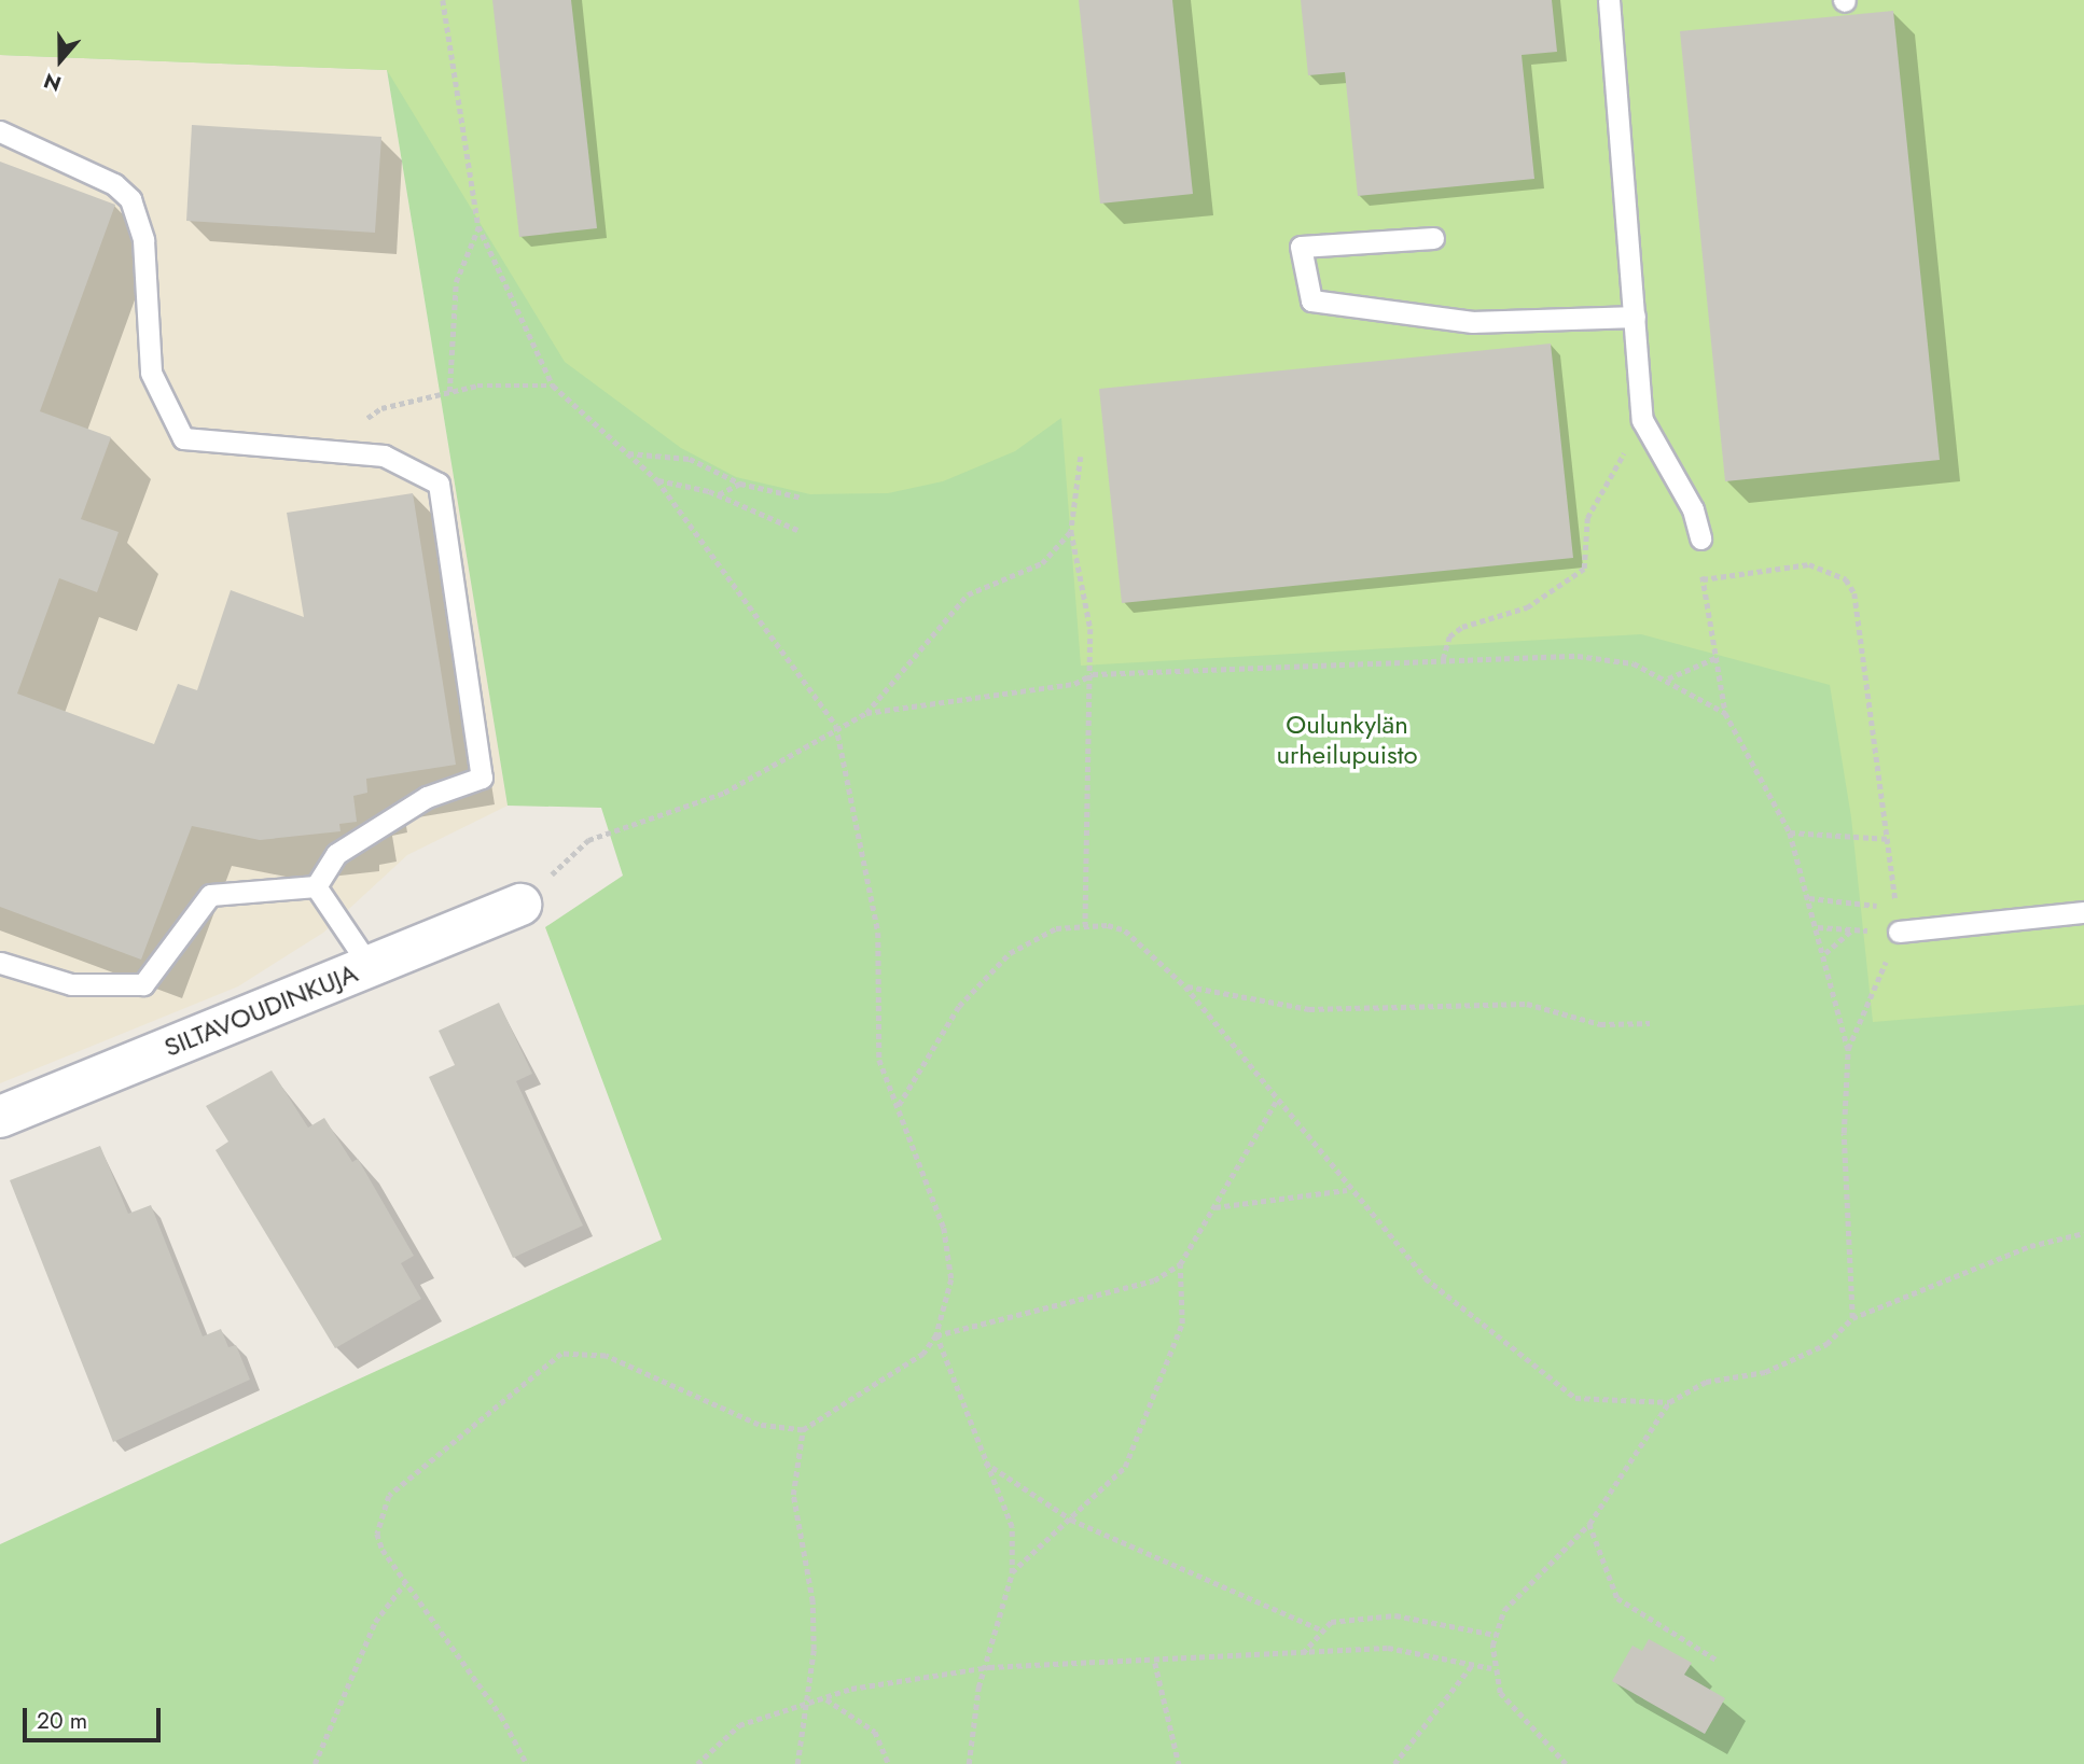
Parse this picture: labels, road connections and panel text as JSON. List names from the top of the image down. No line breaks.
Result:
{"streets":{"street":["SILTAVOUDINKUJA"]},"parks":["Oulunkylän urheilupuisto"],"scale_bar":"20 m","north":"bottom"}
